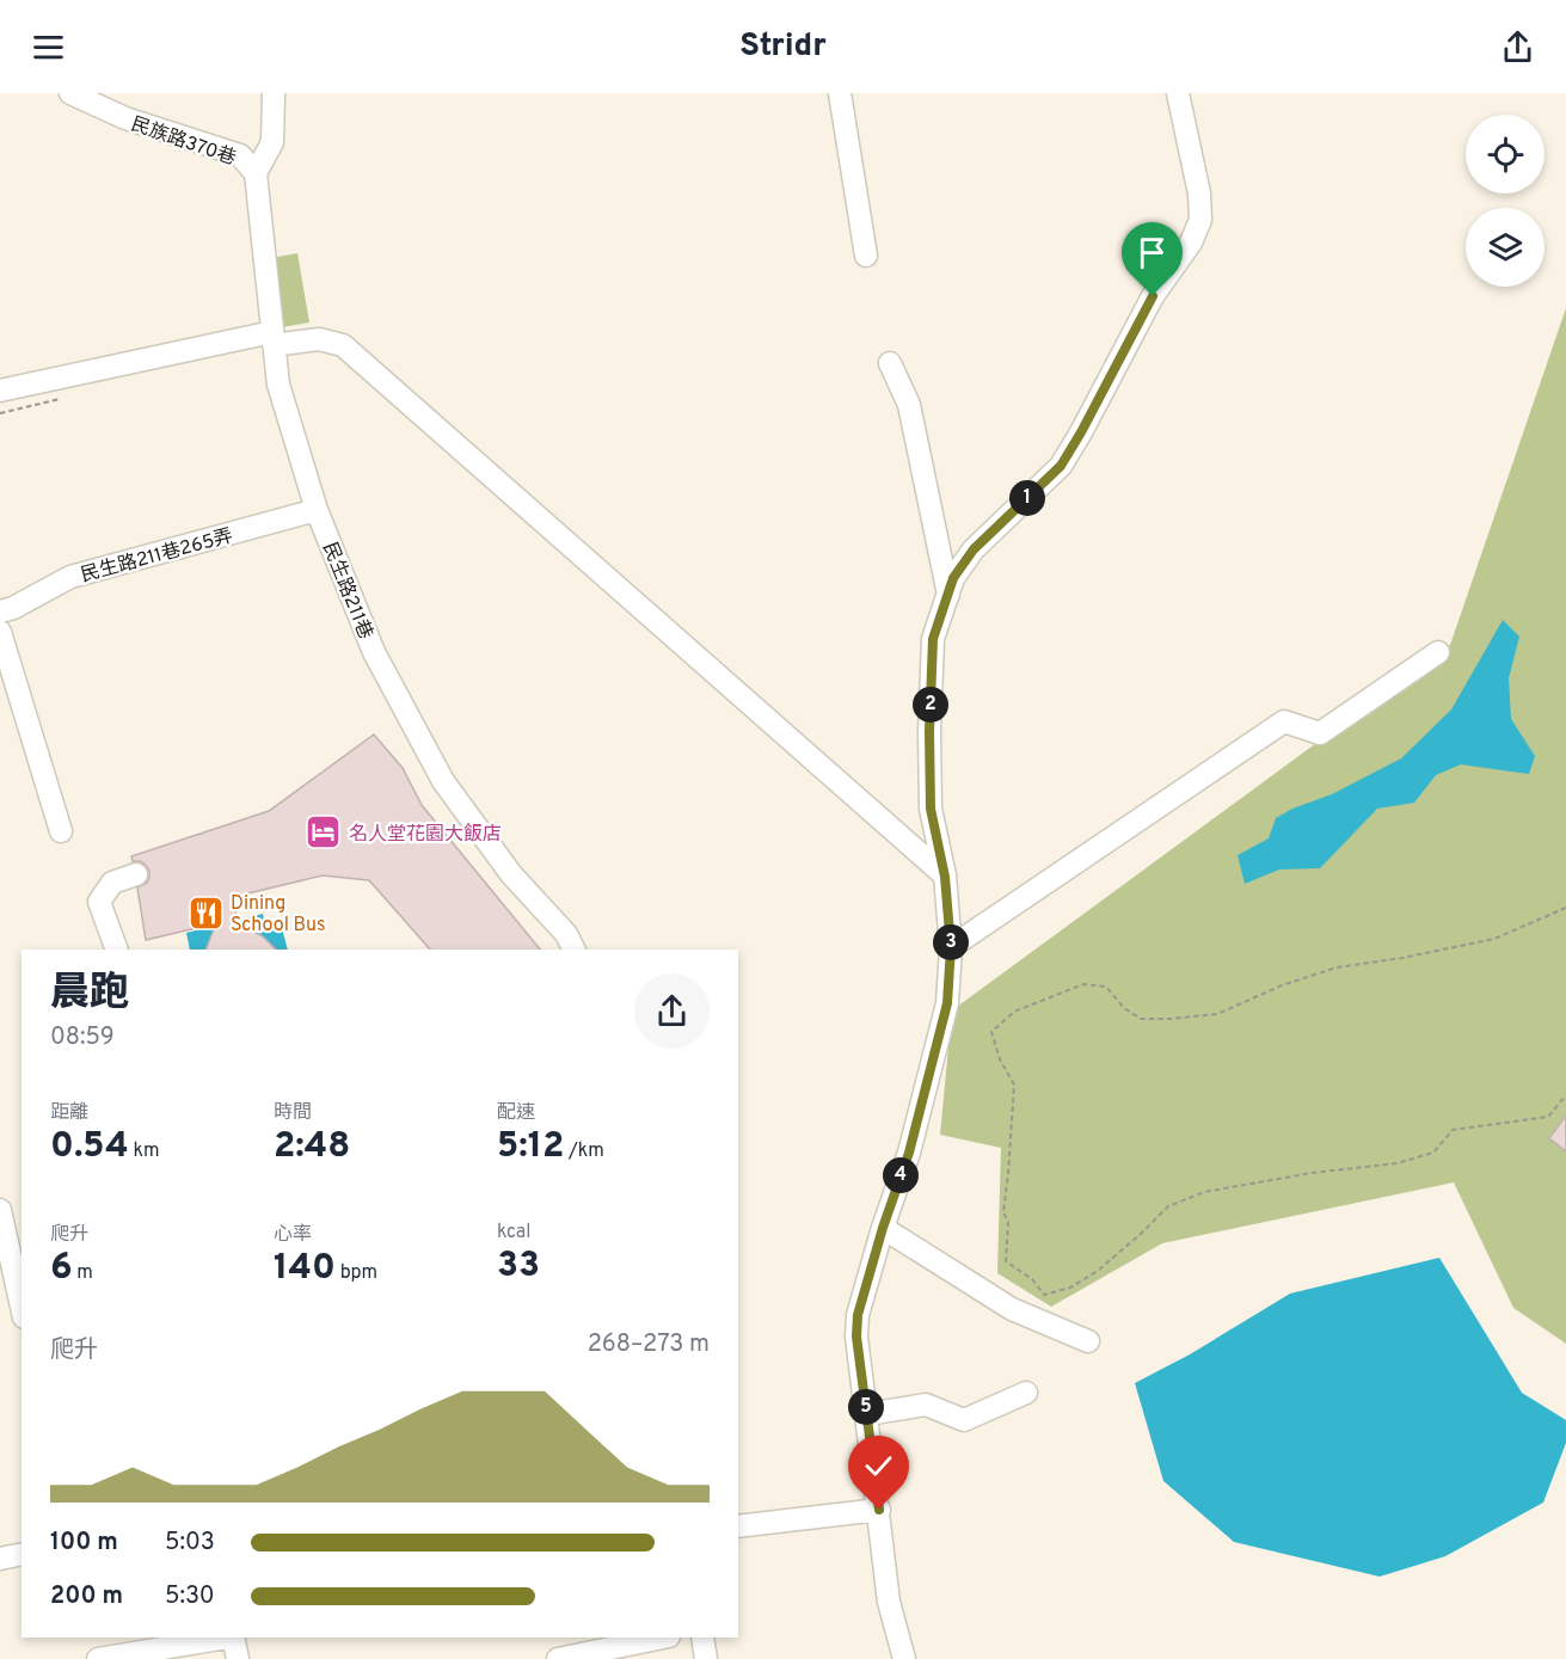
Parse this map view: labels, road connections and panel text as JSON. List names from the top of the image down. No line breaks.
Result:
{"streets":{"street":["民族路370巷","民生路211巷265弄","民生路211巷"]},"crossings":[["民族路370巷","民生路211巷"],["民生路211巷265弄","民生路211巷"]],"places":{"hotel":["名人堂花園大飯店"],"restaurant":["Dining School Bus"]},"page":{"header":"Stridr","pins":["1","2","3","4","5"],"heading":["晨跑","08:59"],"stats":[["距離","0.54 km"],["時間","2:48"],["配速","5:12 /km"],["爬升","6 m"],["心率","140 bpm"],["kcal","33"]],"chart":["爬升","268–273 m"],"list":[{"name":"100 m","note":"5:03"},{"name":"200 m","note":"5:30"}]}}
